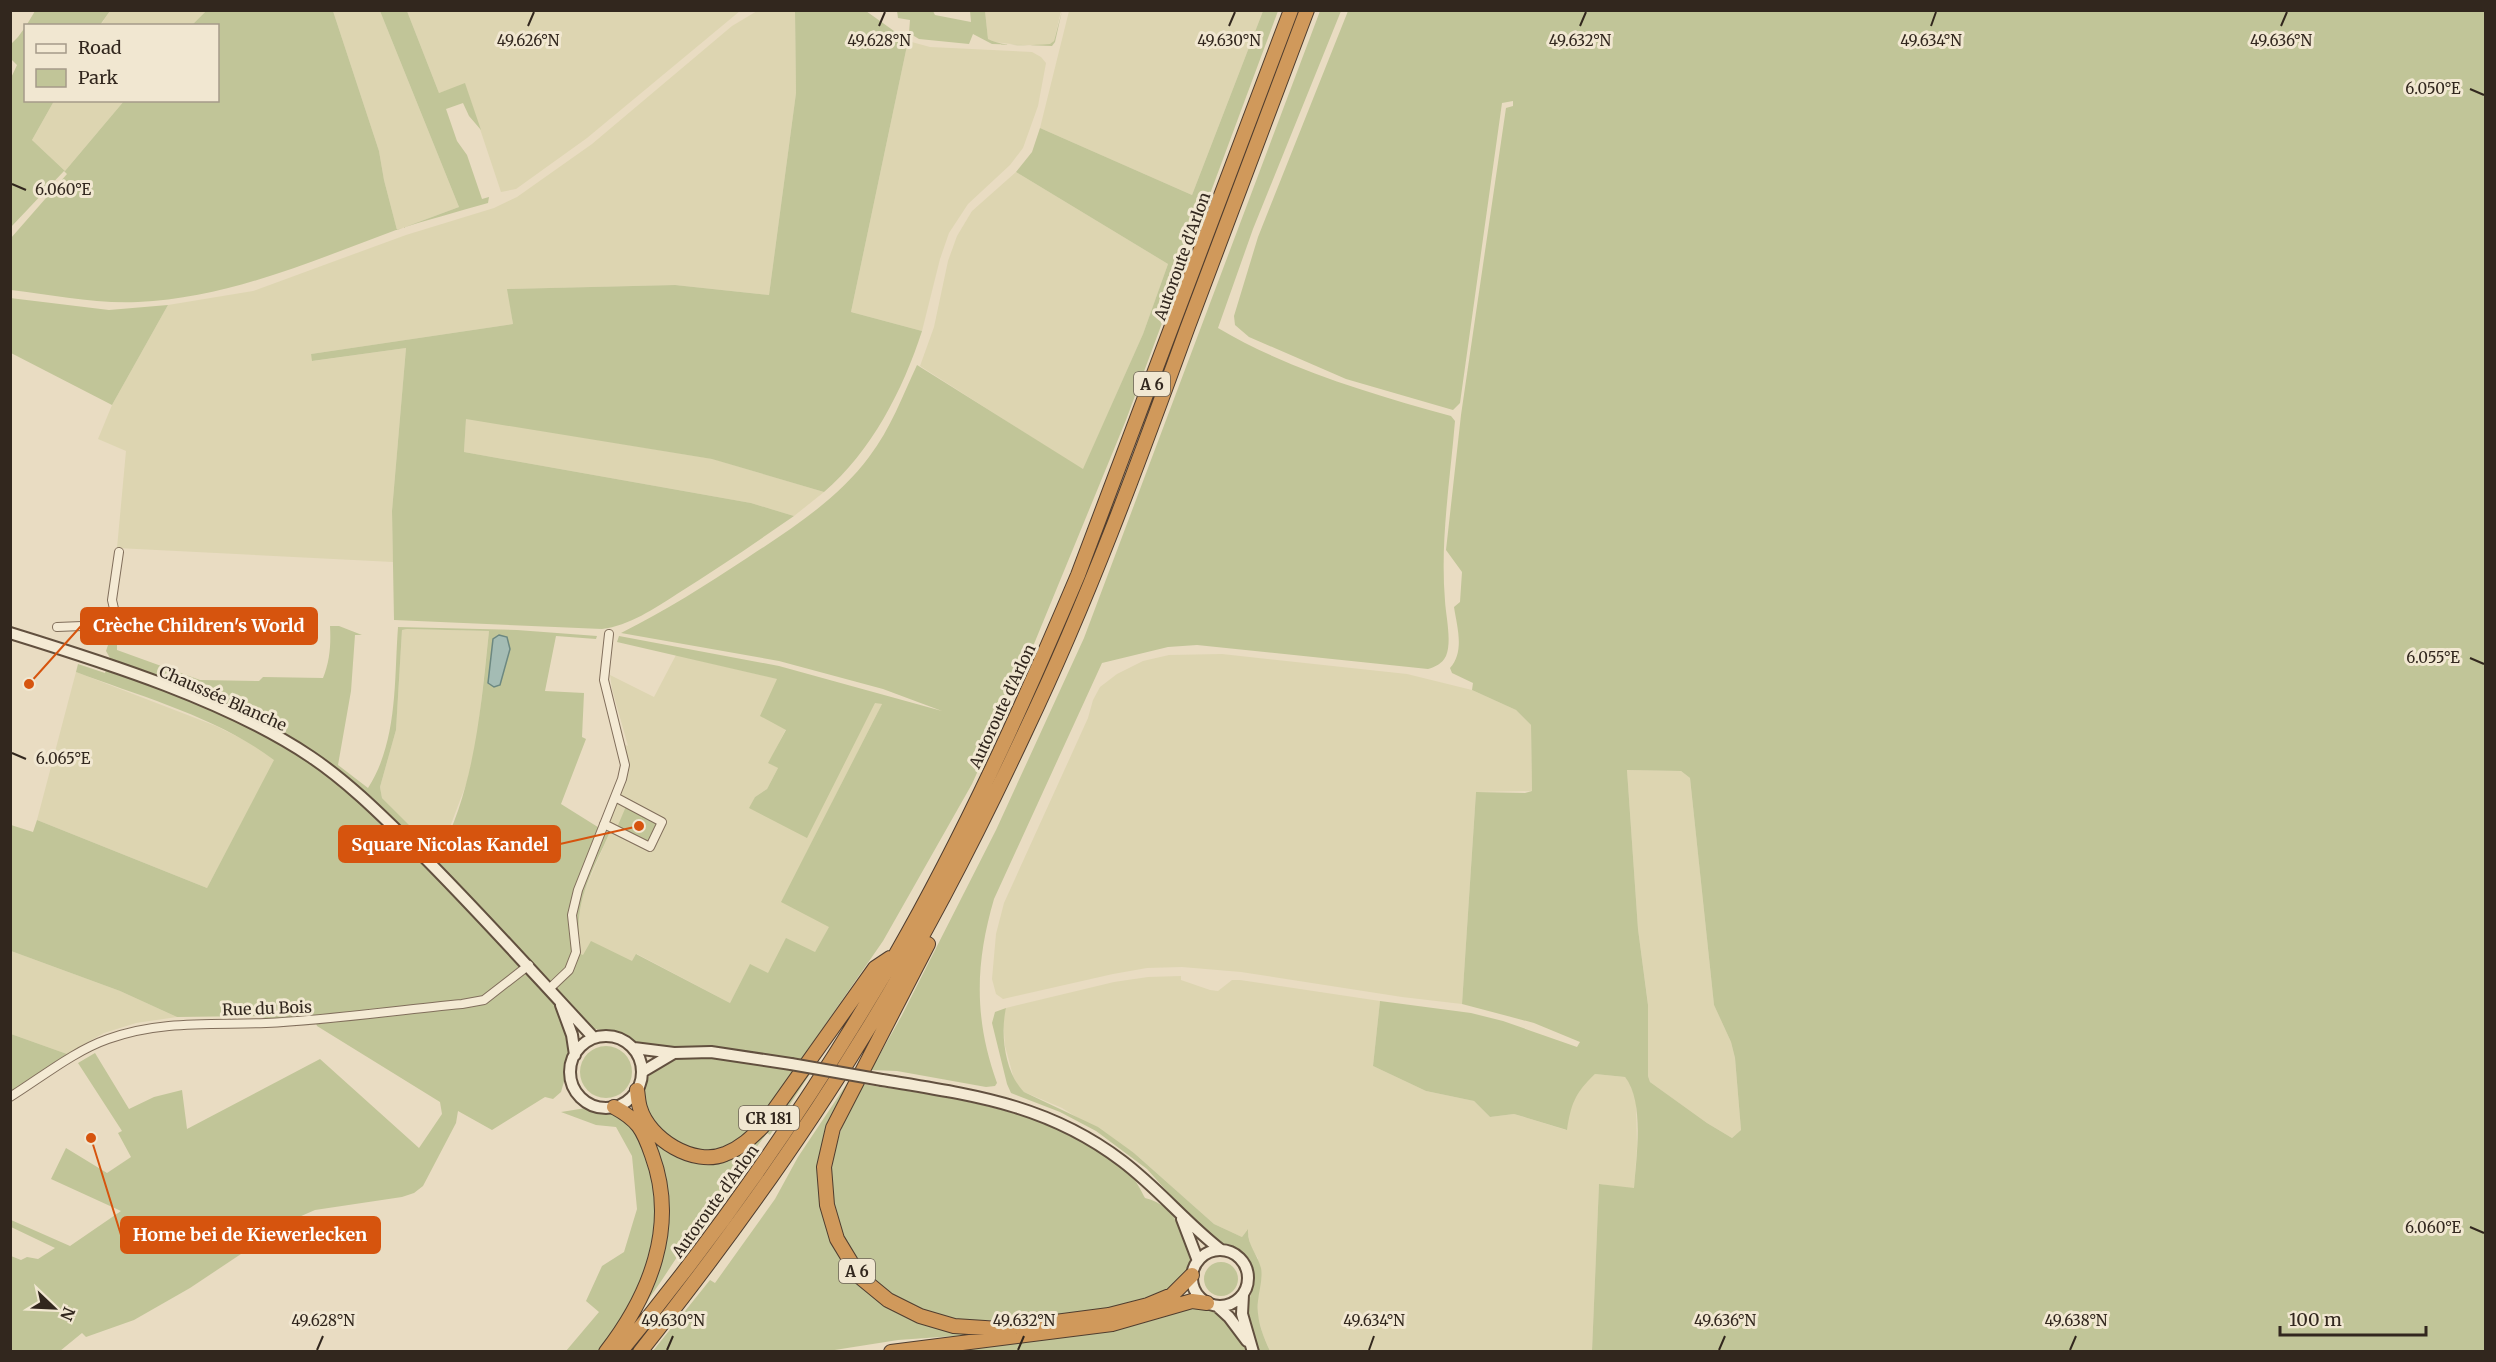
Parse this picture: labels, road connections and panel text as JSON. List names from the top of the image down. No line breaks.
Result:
{"streets":{"highway":["Autoroute d'Arlon","A 6","CR 181"],"main road":["Chaussée Blanche"],"street":["Rue du Bois"]},"crossings":[["Autoroute d'Arlon","A 6"],["Autoroute d'Arlon","CR 181"],["Chaussée Blanche","Rue du Bois"],["Chaussée Blanche","CR 181"]],"places":["Crèche Children's World","Square Nicolas Kandel","Home bei de Kiewerlecken"],"legend":["Road","Park"],"scale_bar":"100 m","north":"bottom right","coordinates":["49.626°N","49.628°N","49.630°N","49.632°N","49.634°N","49.636°N","6.050°E","6.060°E","6.055°E","6.065°E","49.638°N"]}
